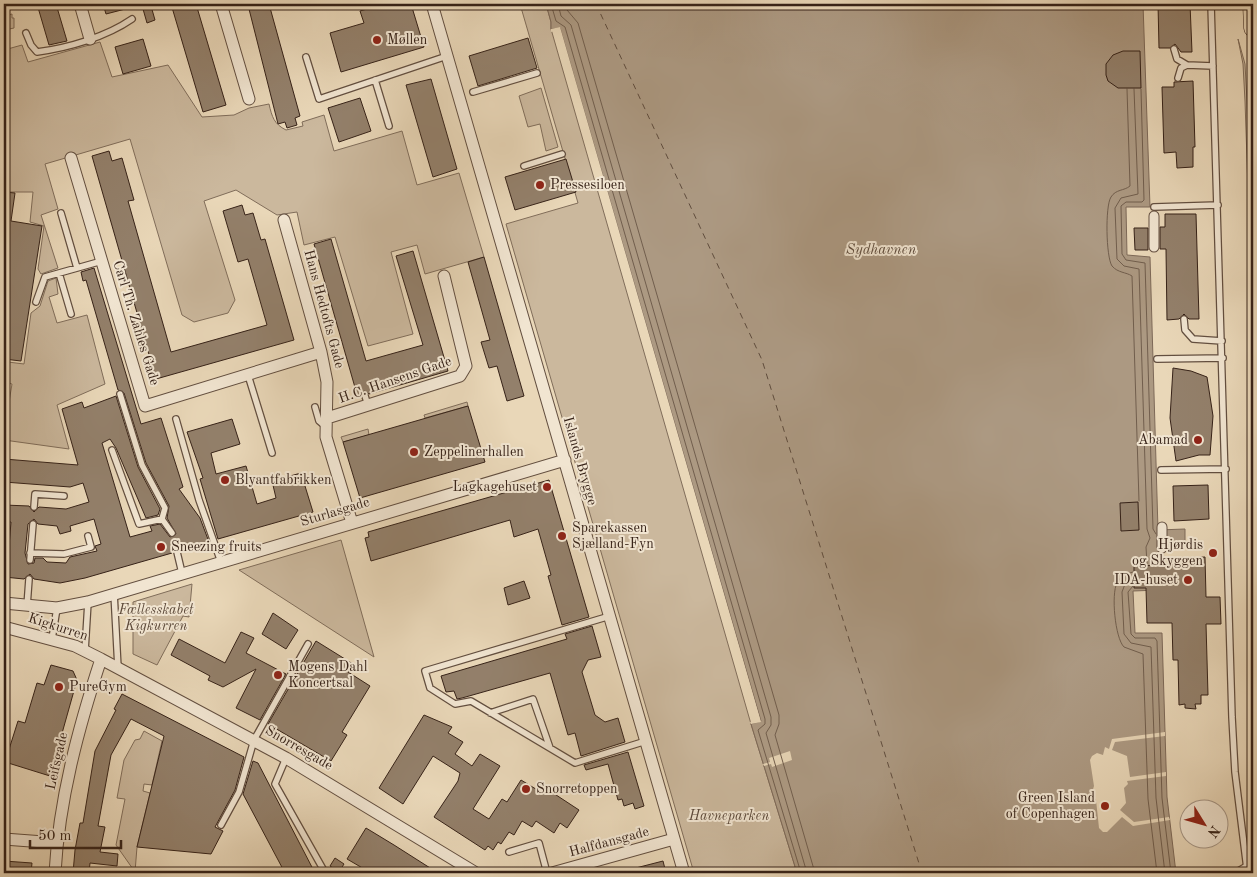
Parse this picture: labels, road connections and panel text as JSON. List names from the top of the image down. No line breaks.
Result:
{"streets":{"street":["Hans Hedtofts Gade","Carl Th. Zahles Gade","H.C. Hansens Gade","Islands Brygge","Sturlasgade","Kigkurren","Snorresgade","Leifsgade","Halfdansgade"]},"crossings":[["Hans Hedtofts Gade","Carl Th. Zahles Gade"],["Hans Hedtofts Gade","H.C. Hansens Gade"],["Hans Hedtofts Gade","Sturlasgade"],["Islands Brygge","Sturlasgade"],["Islands Brygge","Halfdansgade"],["Sturlasgade","Kigkurren"],["Kigkurren","Snorresgade"],["Kigkurren","Leifsgade"],["Snorresgade","Leifsgade"]],"water":["Sydhavnen"],"parks":["Fællesskabet Kigkurren","Havneparken"],"places":["Møllen","Pressesiloen","Abamad","Zeppelinerhallen","Blyantfabrikken","Lagkagehuset","Sparekassen Sjælland-Fyn","Sneezing fruits","Hjørdis og Skyggen","IDA-huset","Mogens Dahl Koncertsal","PureGym","Snorretoppen","Green Island of Copenhagen"],"scale_bar":"50 m","north":"bottom right"}
